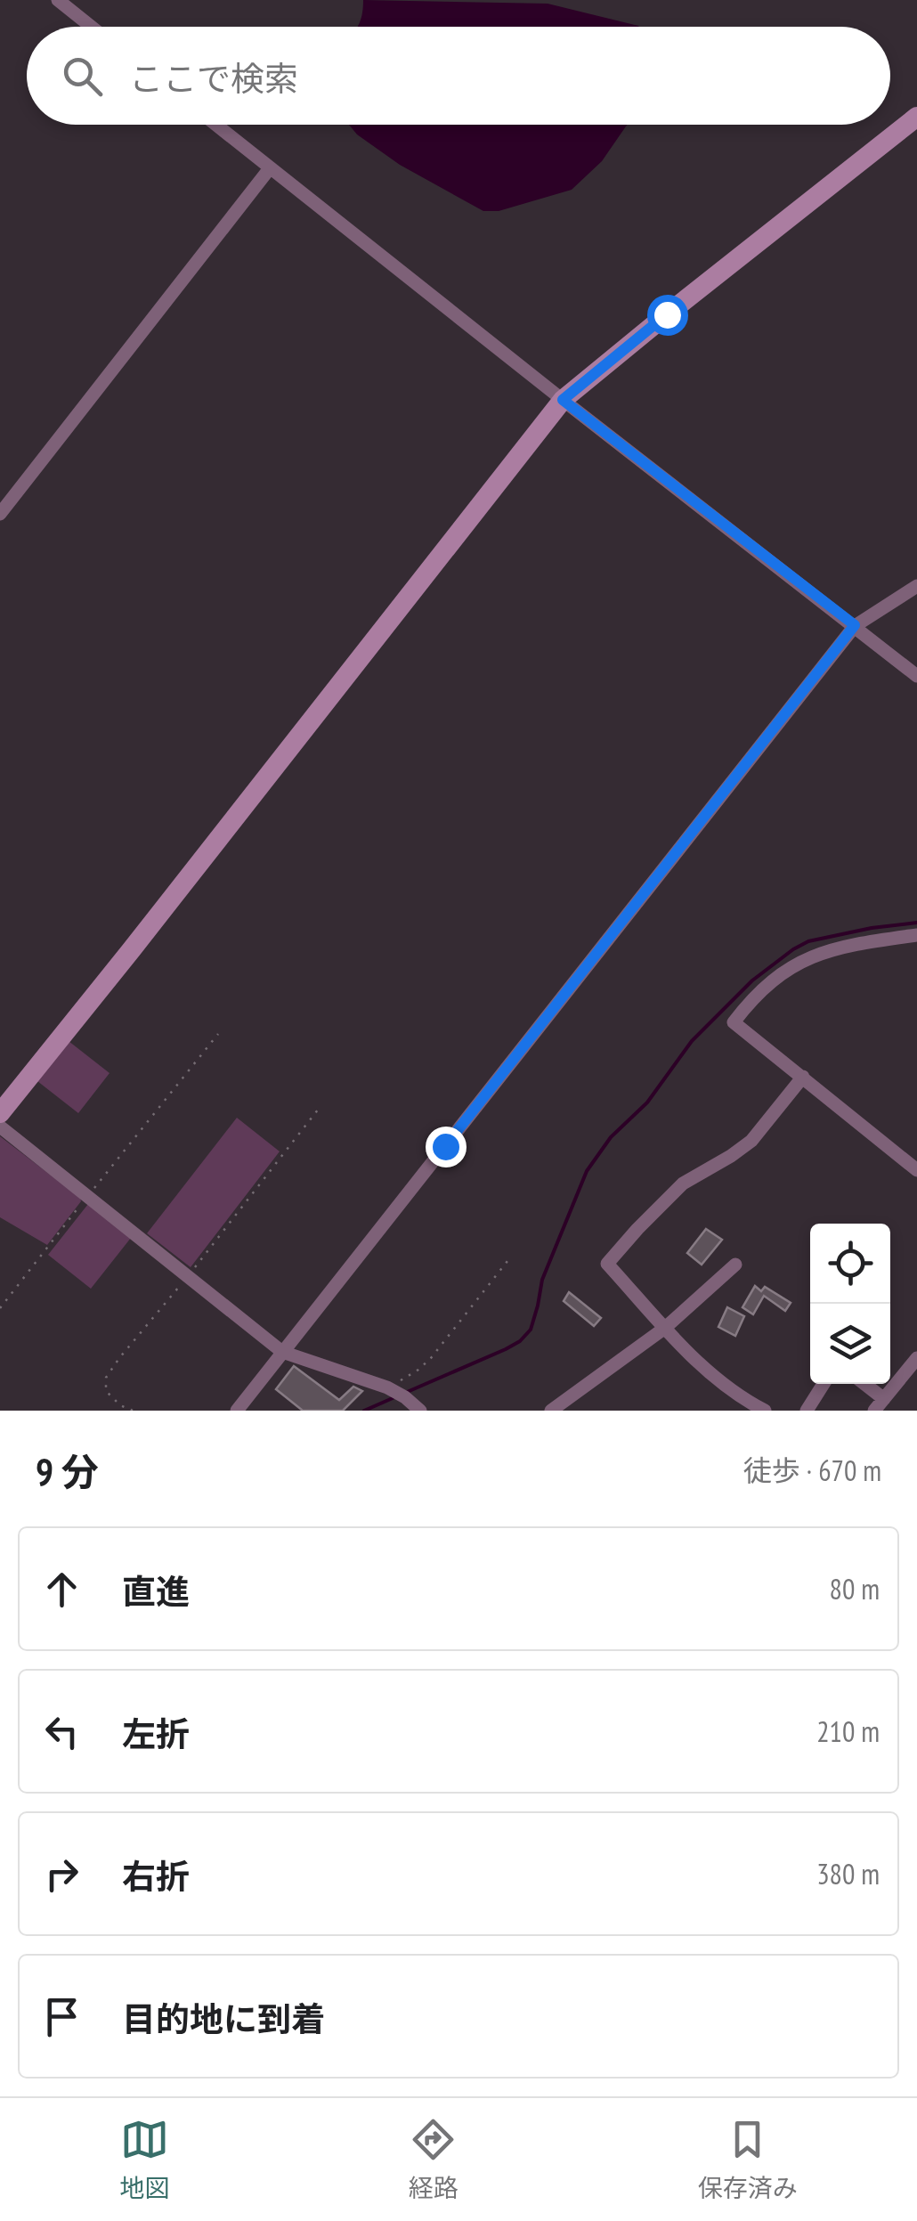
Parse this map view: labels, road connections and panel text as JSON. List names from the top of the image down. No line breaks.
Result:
{"page":{"search":"ここで検索","heading":["9 分","徒歩 · 670 m"],"list":[["直進","80 m"],["左折","210 m"],["右折","380 m"],"目的地に到着"],"nav":["地図","経路","保存済み"]}}
